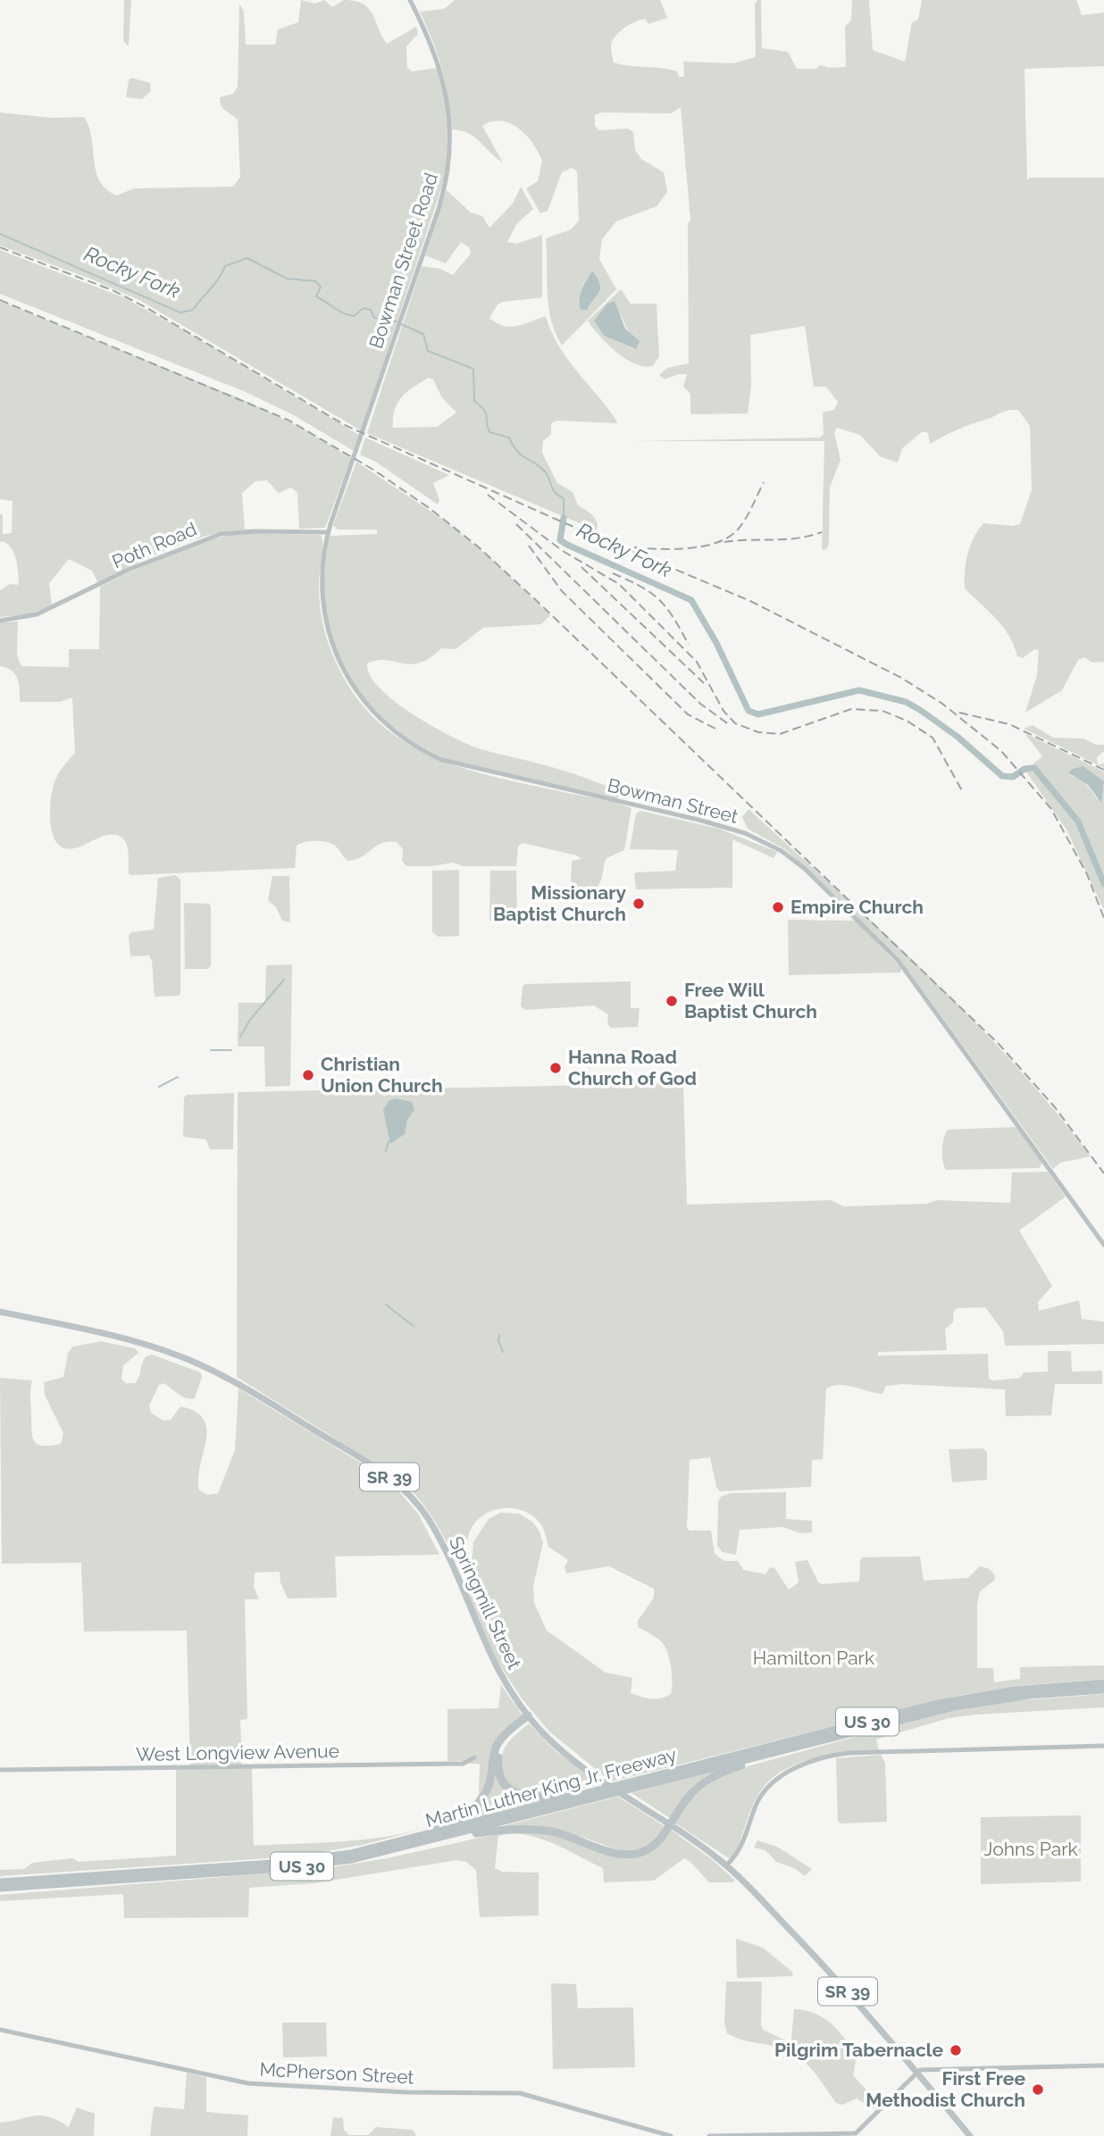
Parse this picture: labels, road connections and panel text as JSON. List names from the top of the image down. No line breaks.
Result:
{"streets":{"highway":["US 30","Martin Luther King Jr. Freeway"],"main road":["SR 39","Springmill Street"],"street":["Bowman Street Road","Poth Road","Bowman Street","West Longview Avenue","McPherson Street"]},"crossings":[["Bowman Street Road","Bowman Street"],["Poth Road","Bowman Street"]],"water":["Rocky Fork"],"parks":["Hamilton Park","Johns Park"],"places":["Missionary Baptist Church","Empire Church","Free Will Baptist Church","Hanna Road Church of God","Christian Union Church","Pilgrim Tabernacle","First Free Methodist Church"]}
